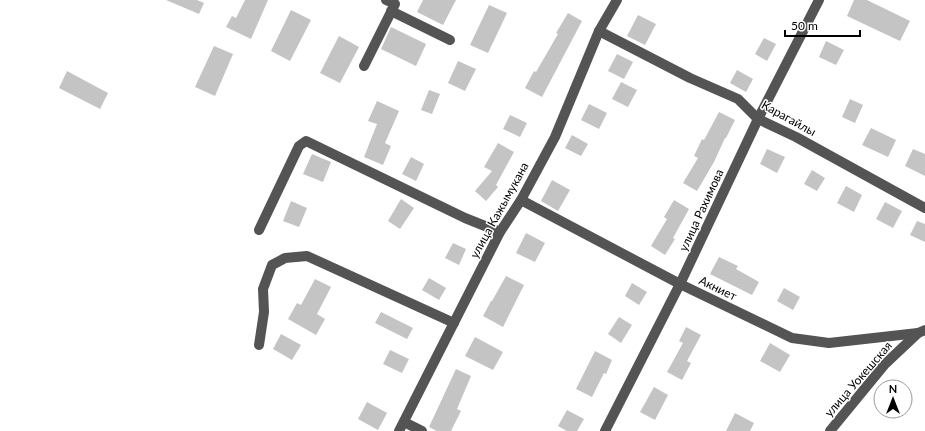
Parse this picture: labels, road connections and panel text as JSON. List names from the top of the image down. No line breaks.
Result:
{"streets":{"street":["Карагайлы","улица Кажымукана","улица Рахимова","Акниет","улица Уокешская"]},"crossings":[["Карагайлы","улица Кажымукана"],["Карагайлы","улица Рахимова"],["улица Кажымукана","Акниет"],["улица Рахимова","Акниет"],["Акниет","улица Уокешская"]],"scale_bar":"50 m","north":"top"}
